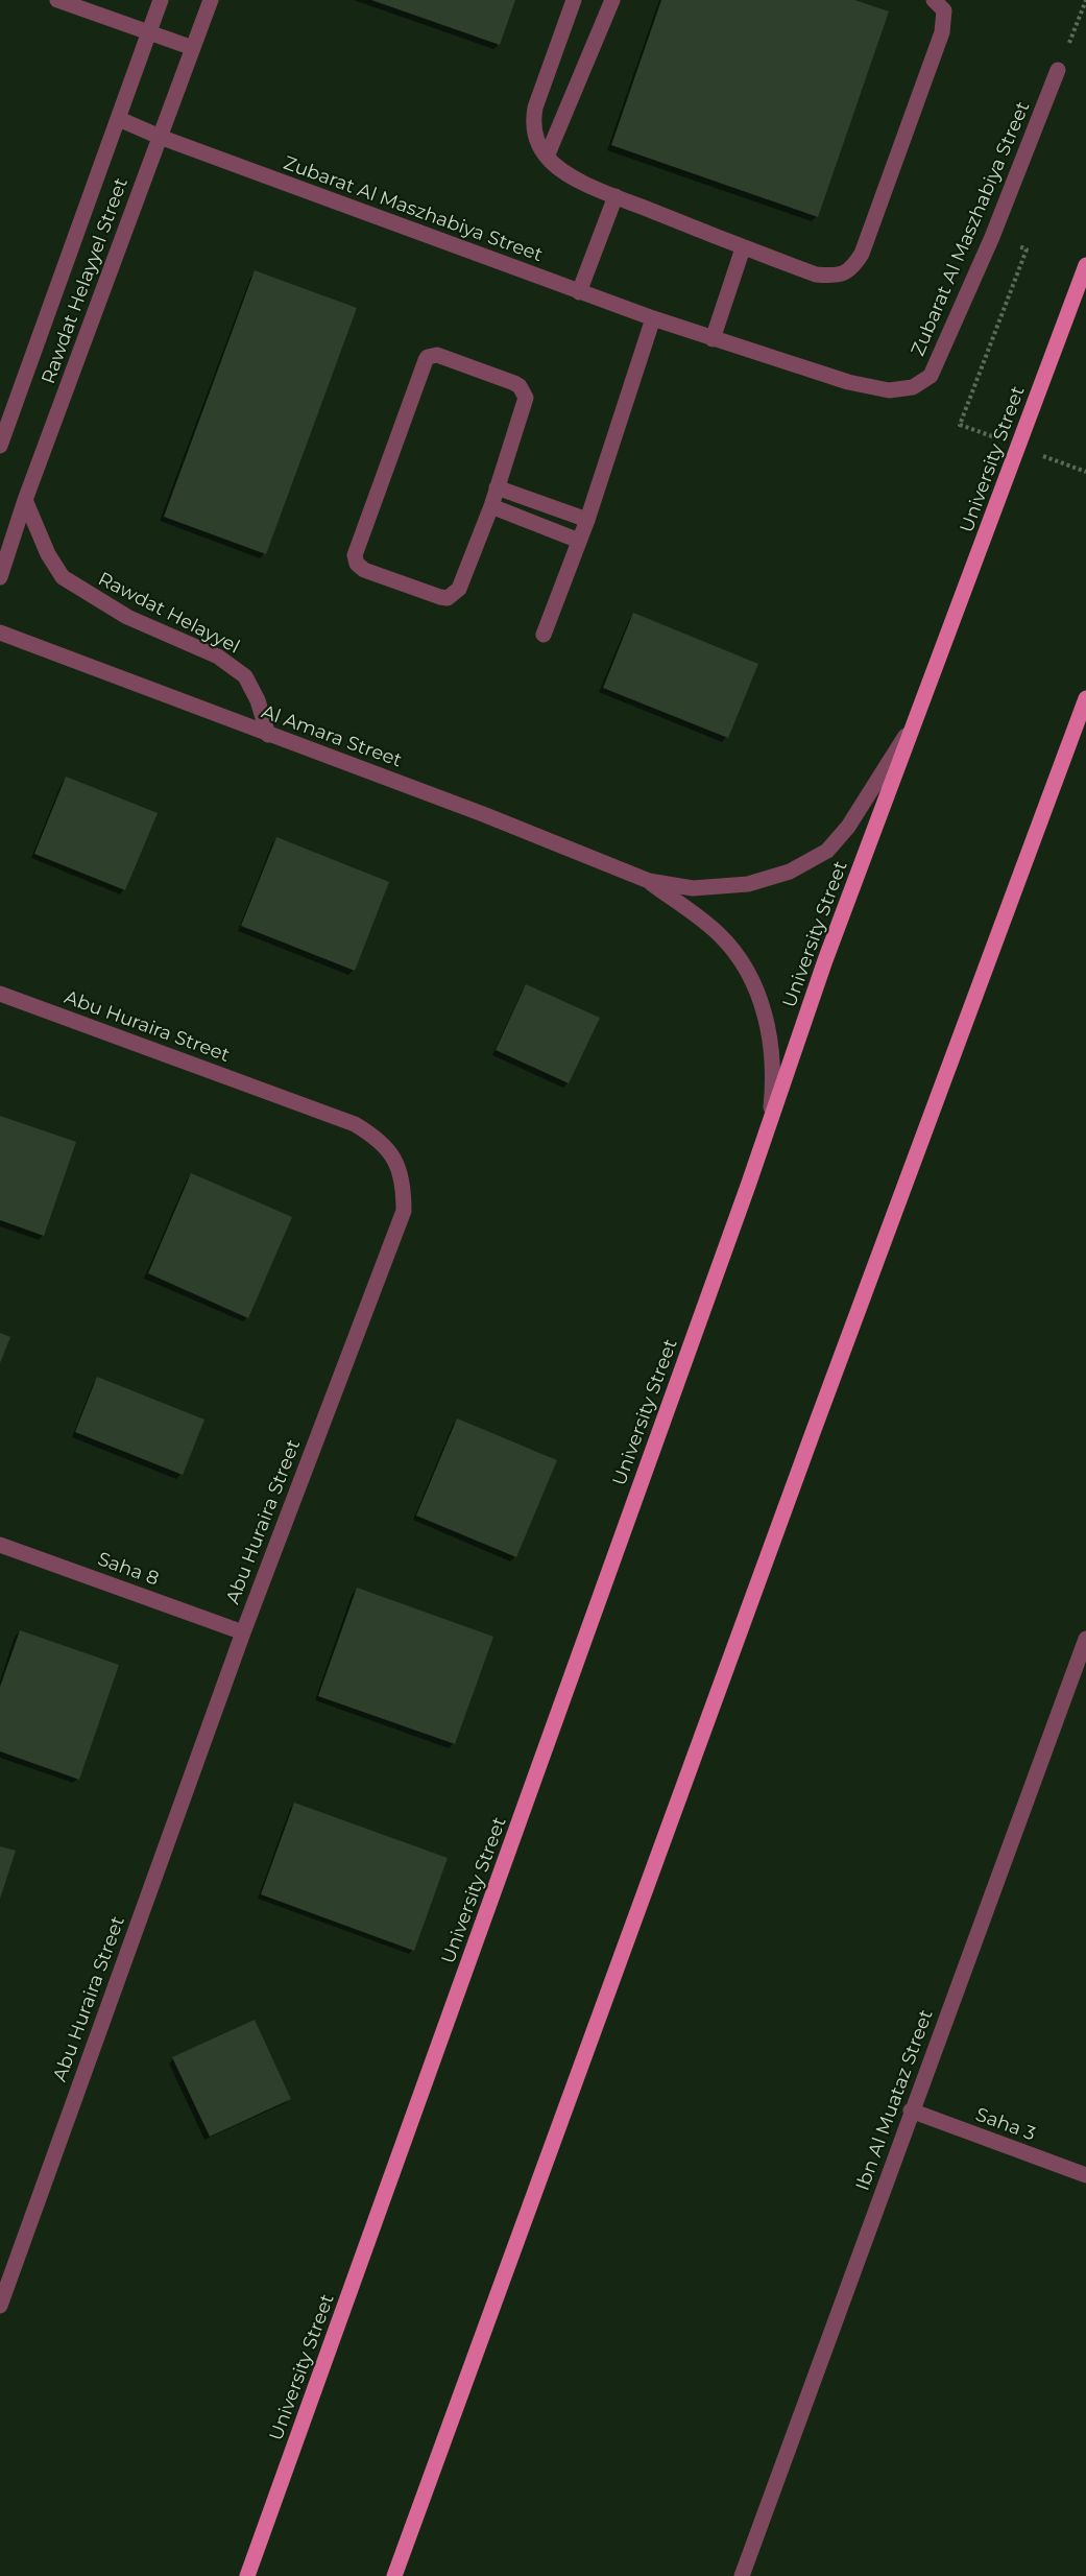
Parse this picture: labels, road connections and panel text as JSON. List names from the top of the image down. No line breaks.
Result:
{"streets":{"main road":["University Street"],"street":["Zubarat Al Maszhabiya Street","Rawdat Helayyel Street","Rawdat Helayyel","Al Amara Street","Abu Huraira Street","Saha 8","Ibn Al Muataz Street","Saha 3"]},"crossings":[["Zubarat Al Maszhabiya Street","Rawdat Helayyel Street"],["Rawdat Helayyel Street","Rawdat Helayyel"],["University Street","Al Amara Street"],["Rawdat Helayyel","Al Amara Street"],["Abu Huraira Street","Saha 8"],["Ibn Al Muataz Street","Saha 3"]]}
